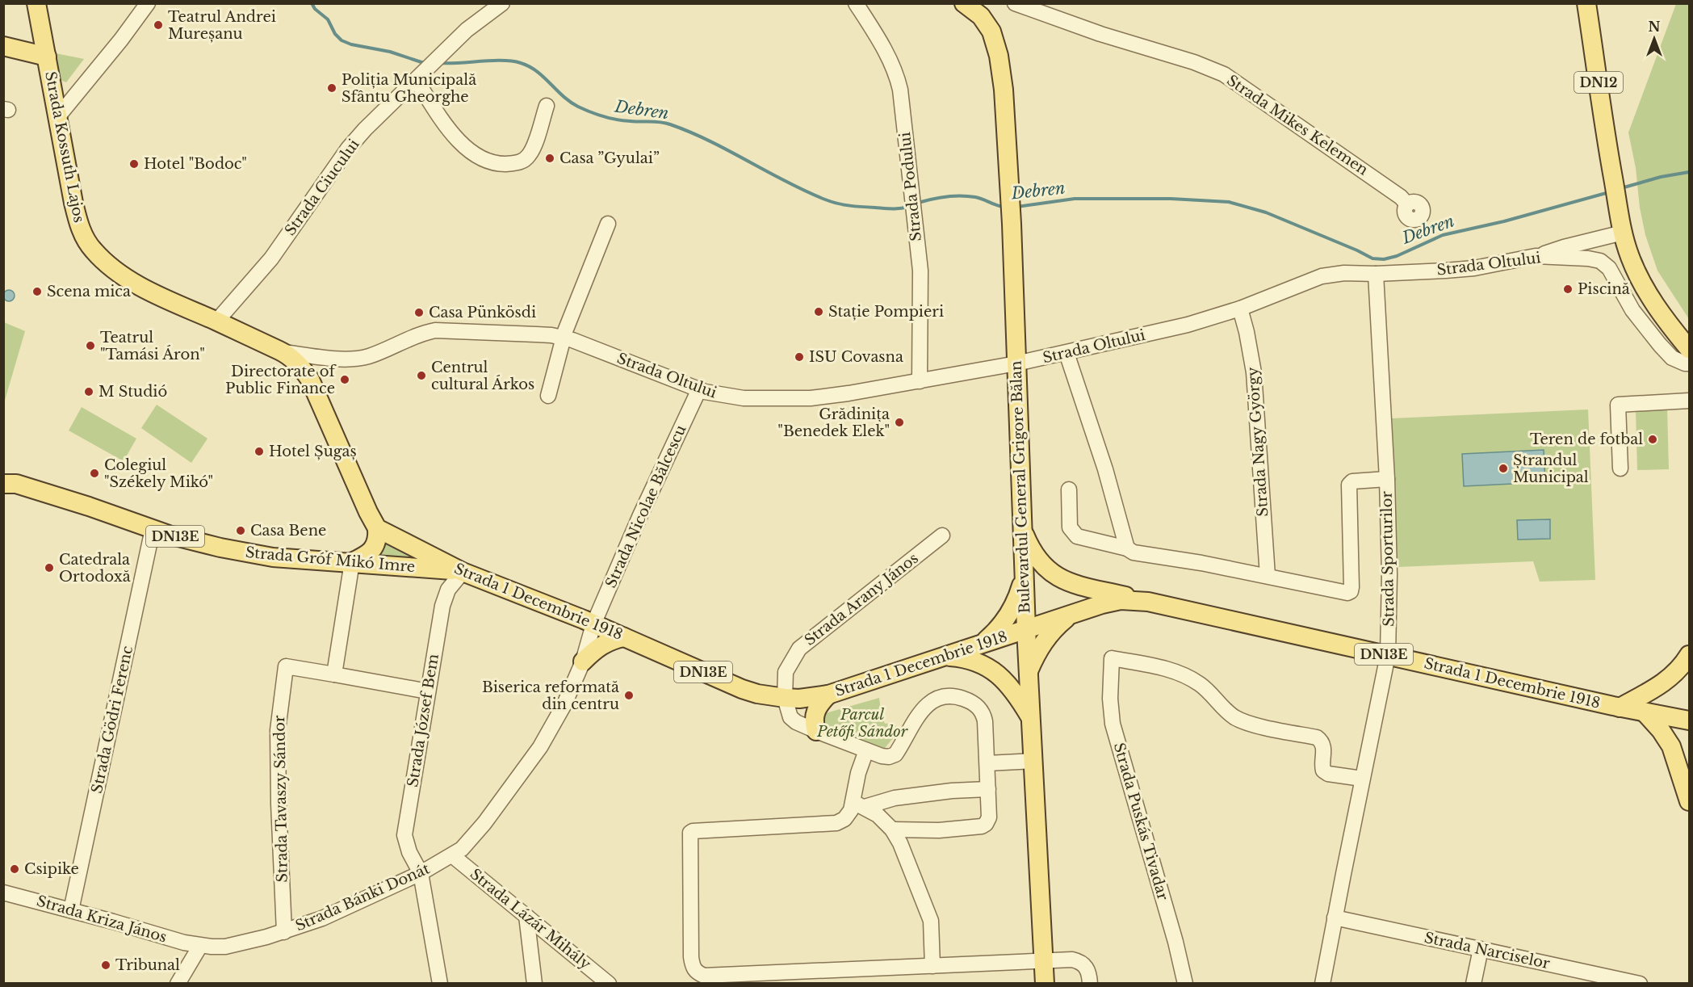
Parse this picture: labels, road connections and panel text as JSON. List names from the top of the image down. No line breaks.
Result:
{"streets":{"main road":["DN12","Strada Kossuth Lajos","Bulevardul General Grigore Bălan","DN13E","Strada Gróf Mikó Imre","Strada 1 Decembrie 1918"],"street":["Strada Mikes Kelemen","Strada Podului","Strada Ciucului","Strada Oltului","Strada Nagy György","Strada Nicolae Bălcescu","Strada Sporturilor","Strada Arany János","Strada Gödri Ferenc","Strada József Bem","Strada Tavaszy Sándor","Strada Puskás Tivadar","Strada Bánki Donát","Strada Kriza János","Strada Lázár Mihály","Strada Narciselor"]},"crossings":[["Strada Kossuth Lajos","Strada Ciucului"],["Strada Podului","Strada Oltului"],["Strada Oltului","Strada Nagy György"],["Strada Oltului","Bulevardul General Grigore Bălan"],["Strada Oltului","Strada Nicolae Bălcescu"],["Strada Oltului","Strada Sporturilor"],["Bulevardul General Grigore Bălan","Strada 1 Decembrie 1918"],["Strada Nicolae Bălcescu","Strada 1 Decembrie 1918"],["Strada Sporturilor","Strada 1 Decembrie 1918"],["Strada Sporturilor","Strada Puskás Tivadar"],["Strada Sporturilor","Strada Narciselor"],["Strada Gróf Mikó Imre","Strada 1 Decembrie 1918"],["Strada Gróf Mikó Imre","Strada Gödri Ferenc"],["Strada Gróf Mikó Imre","Strada József Bem"],["Strada Arany János","Strada 1 Decembrie 1918"],["Strada 1 Decembrie 1918","Strada József Bem"],["Strada Gödri Ferenc","Strada Kriza János"],["Strada József Bem","Strada Bánki Donát"],["Strada Tavaszy Sándor","Strada Bánki Donát"],["Strada Bánki Donát","Strada Kriza János"],["Strada Bánki Donát","Strada Lázár Mihály"]],"water":["Debren"],"parks":["Parcul Petőfi Sándor"],"places":["Teatrul Andrei Mureșanu","Poliția Municipală Sfântu Gheorghe","Casa ”Gyulai”","Hotel \"Bodoc\"","Piscină","Scena mica","Stație Pompieri","Casa Pünkösdi","Teatrul \"Tamási Áron\"","ISU Covasna","Centrul cultural Árkos","Directorate of Public Finance","M Studió","Grădinița \"Benedek Elek\"","Teren de fotbal","Hotel Șugaș","Ștrandul Municipal","Colegiul \"Székely Mikó\"","Casa Bene","Catedrala Ortodoxă","Biserica reformată din centru","Csipike","Tribunal"],"north":"top"}
